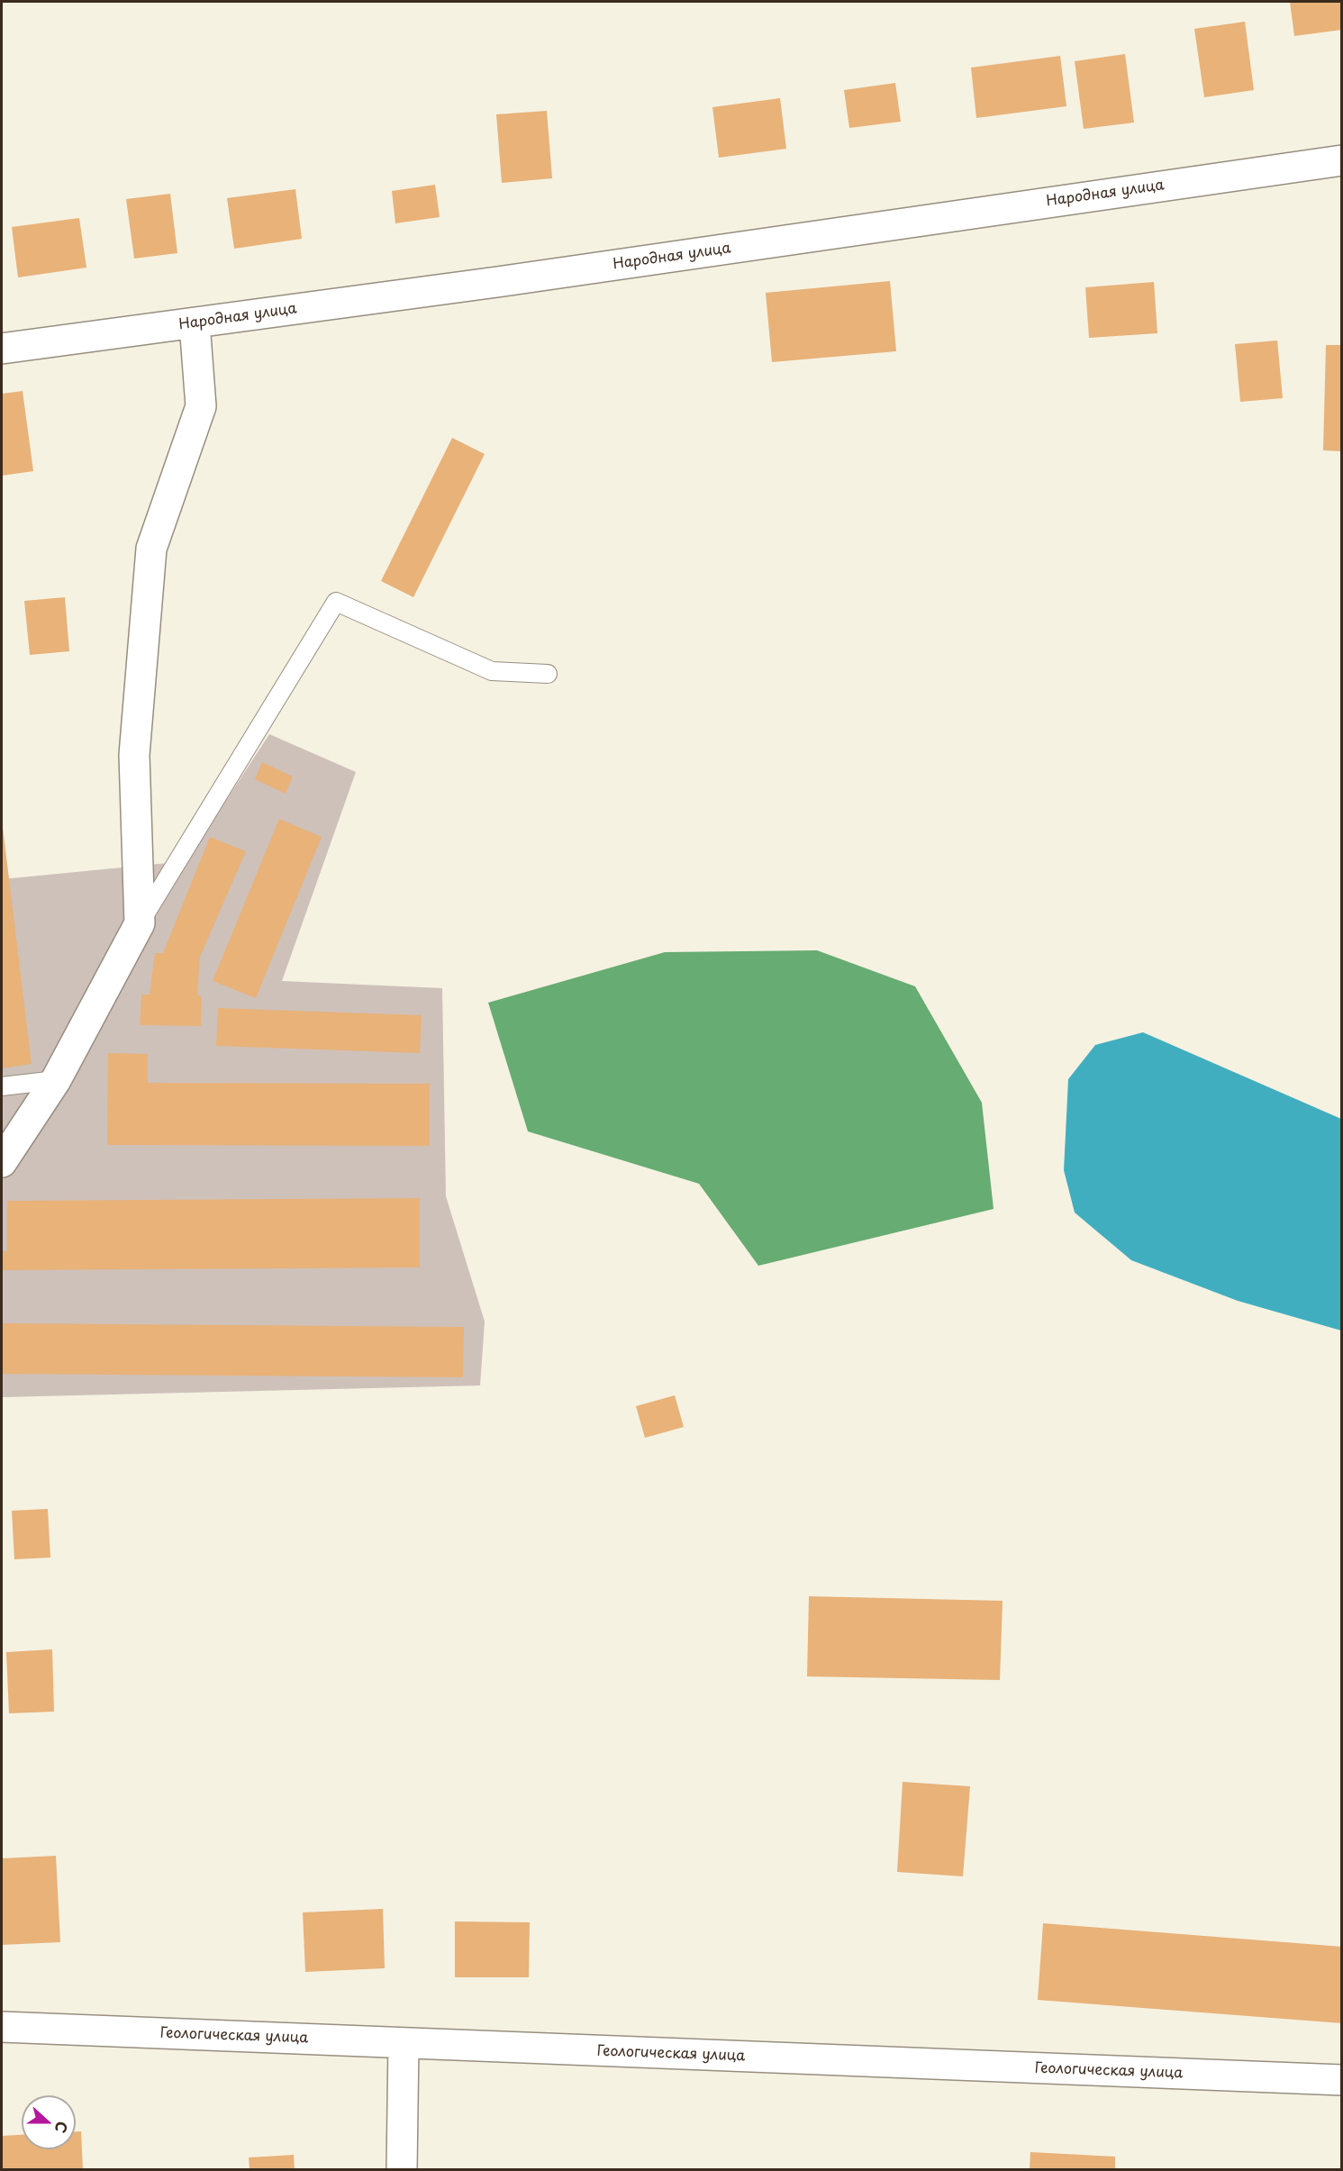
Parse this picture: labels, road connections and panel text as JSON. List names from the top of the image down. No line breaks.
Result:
{"streets":{"street":["Народная улица","Геологическая улица"]},"north":"right"}
